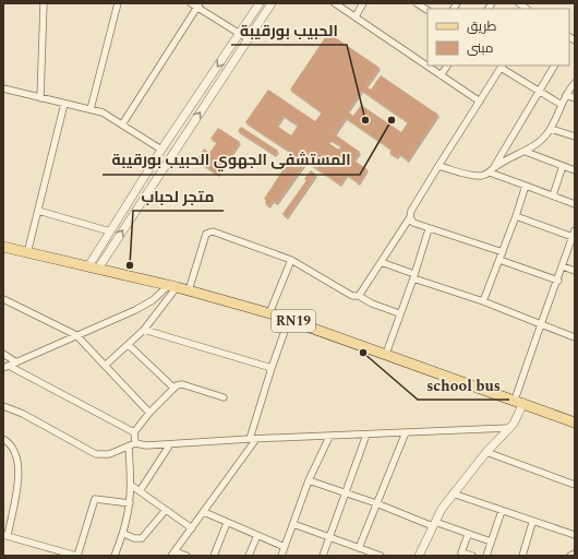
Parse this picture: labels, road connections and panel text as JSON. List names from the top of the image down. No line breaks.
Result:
{"streets":{"main road":["RN19"]},"places":["الحبيب بورقيبة","المستشفى الجهوي الحبيب بورقيبة","متجر لحباب","school bus"],"legend":["طريق","مبنى"]}
